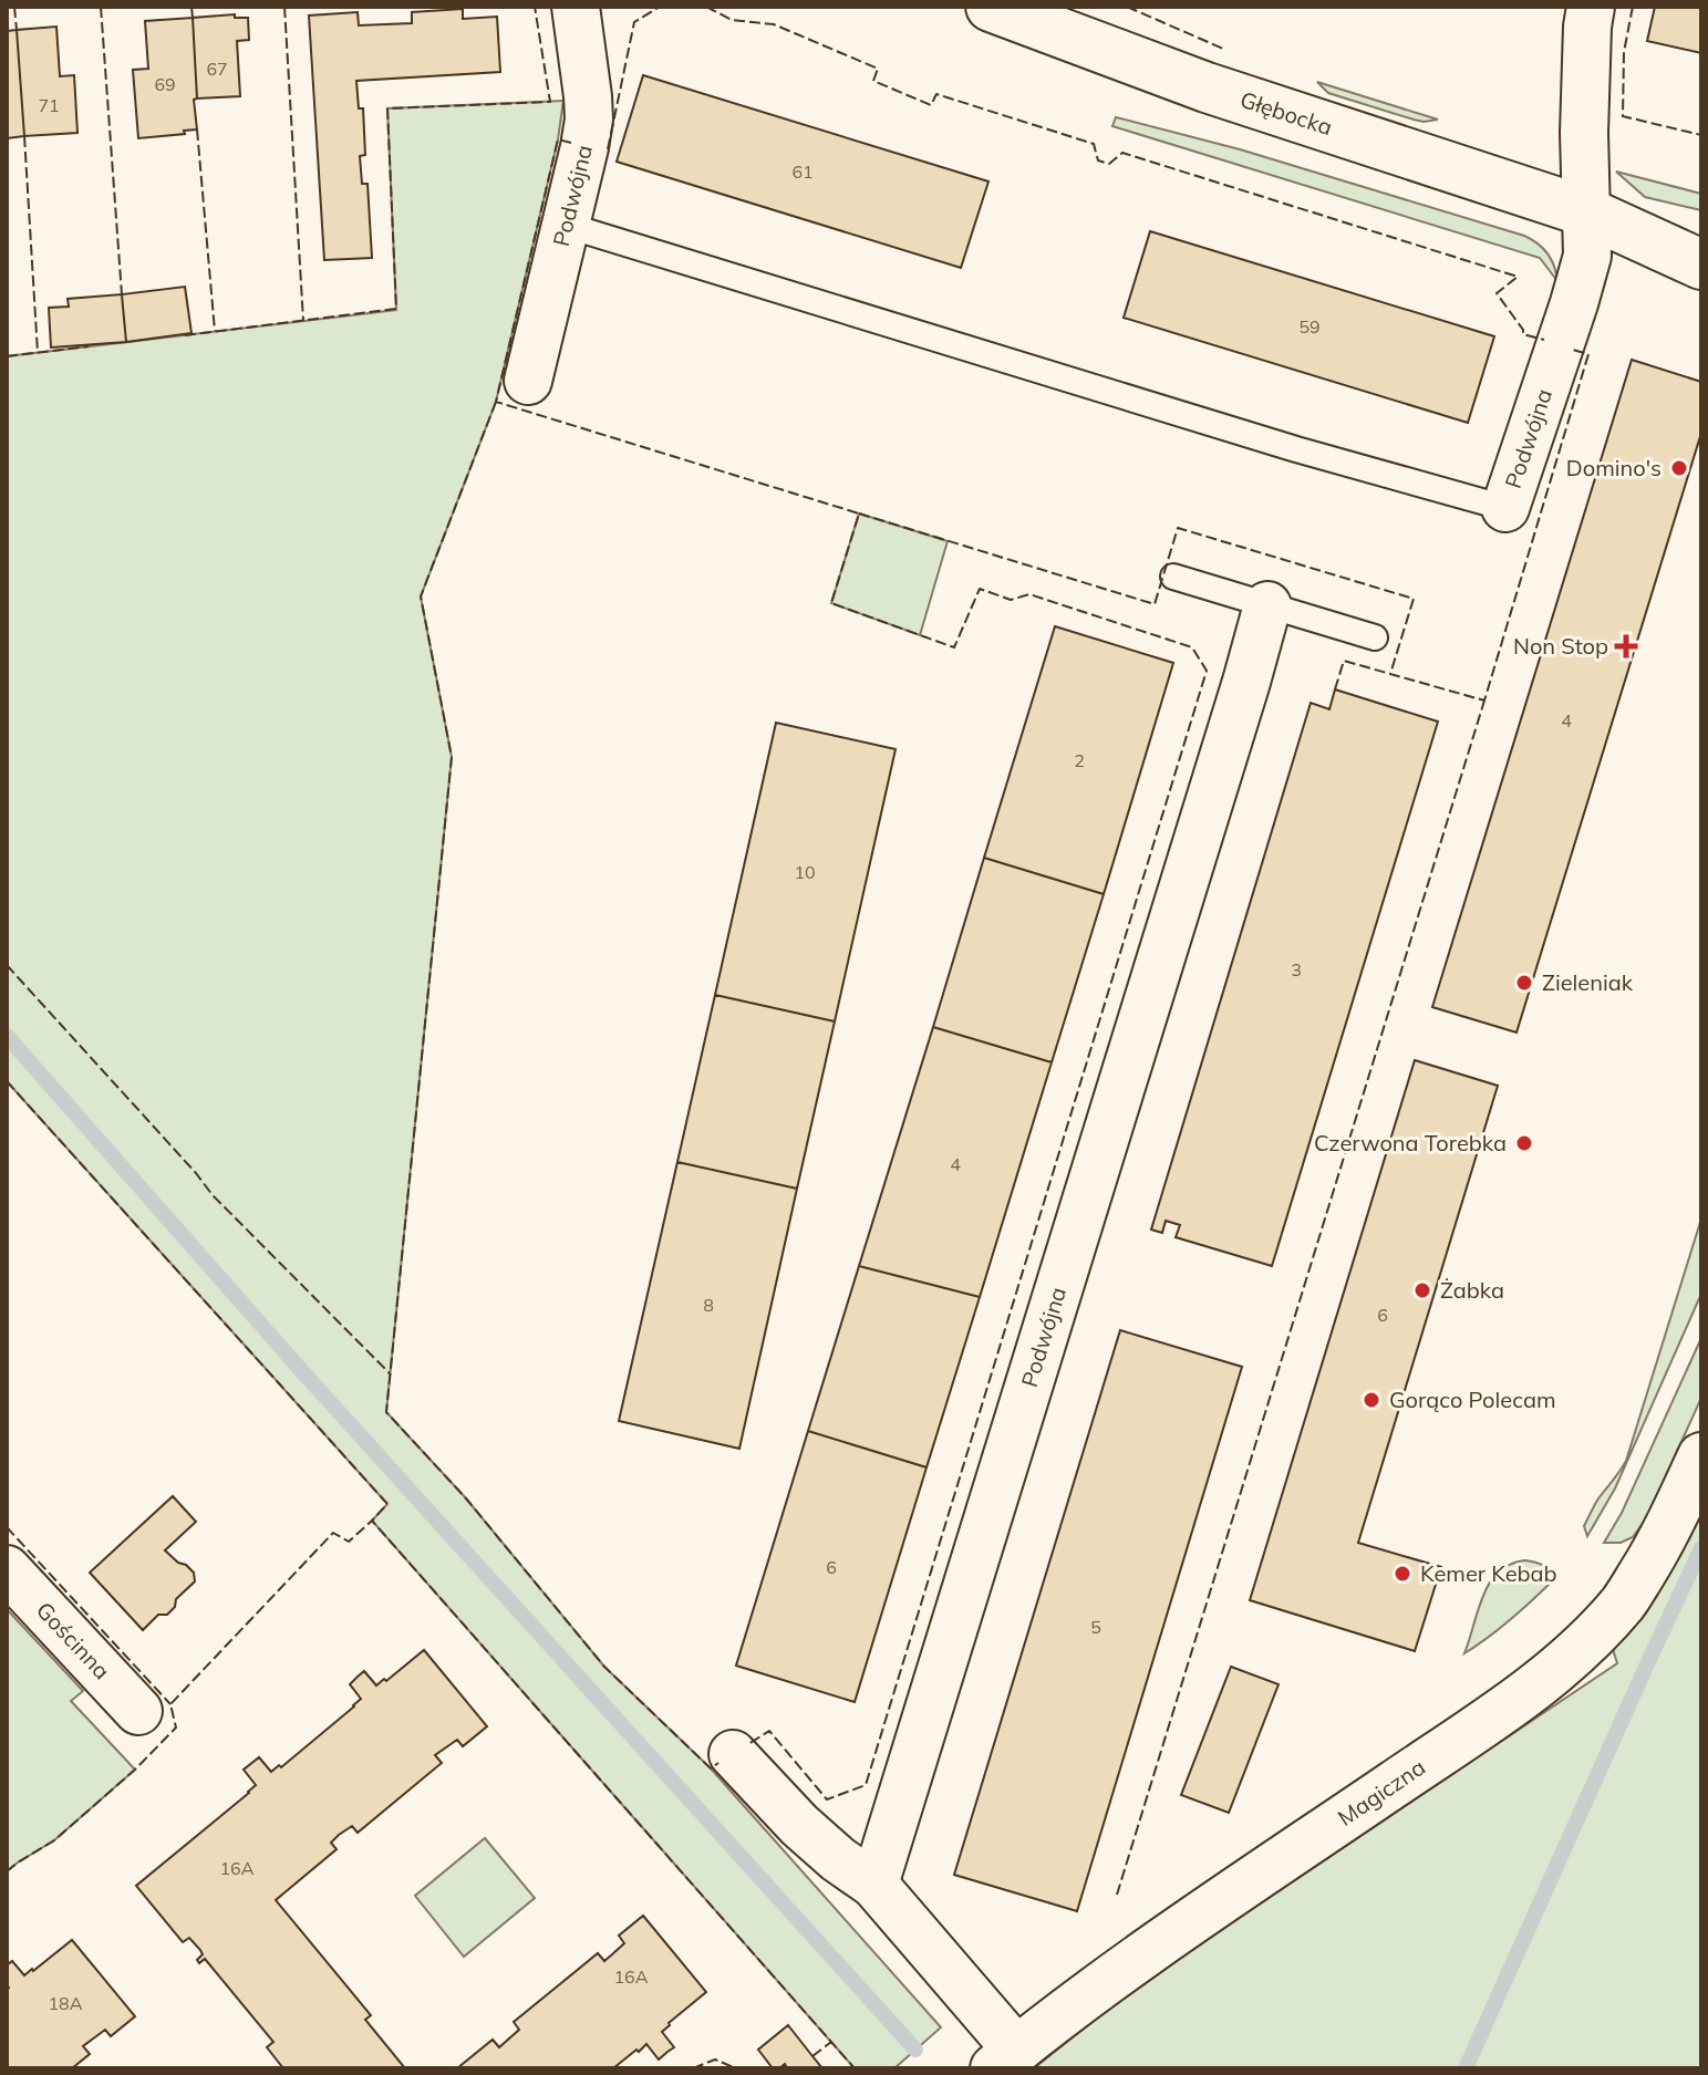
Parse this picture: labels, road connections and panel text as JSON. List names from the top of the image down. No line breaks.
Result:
{"streets":{"street":["Głębocka","Podwójna","Gościnna","Magiczna"]},"crossings":[["Głębocka","Podwójna"]],"places":{"other":["Domino's","Zieleniak","Czerwona Torebka","Żabka","Gorąco Polecam","Kemer Kebab"],"health":["Non Stop"]},"house_numbers":["67","69","71","61","59","4","2","10","3","4","8","6","6","5","16A","16A","18A"]}
